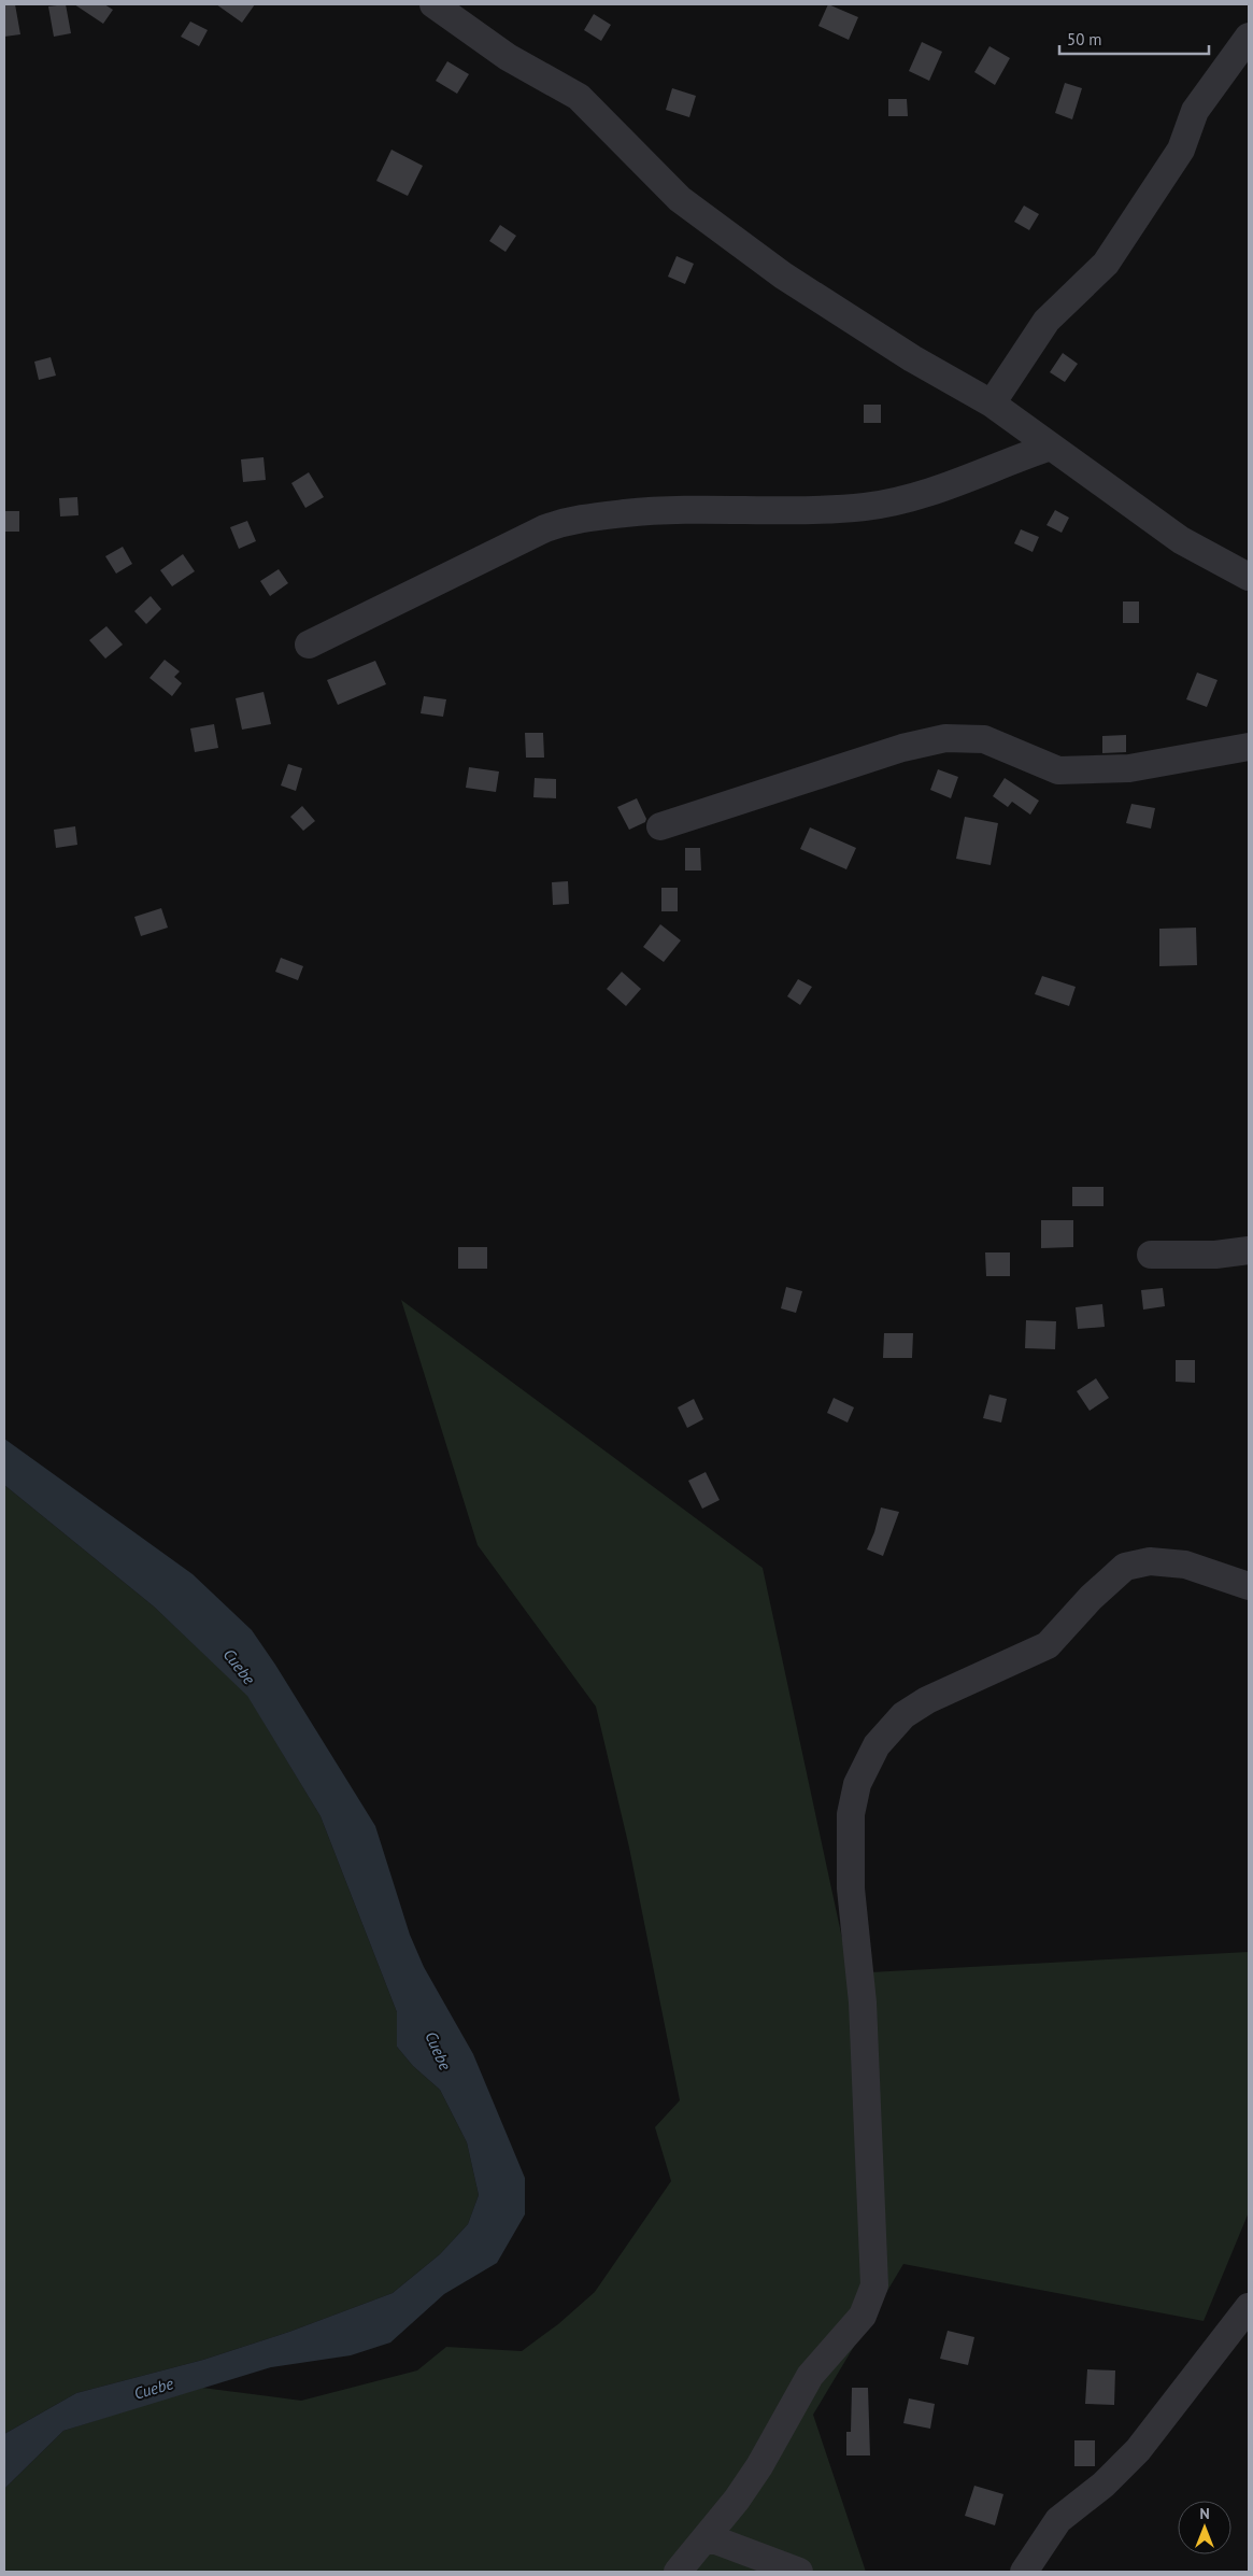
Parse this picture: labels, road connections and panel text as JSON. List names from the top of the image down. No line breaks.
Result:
{"water":["Cuebe"],"scale_bar":"50 m","north":"top"}
